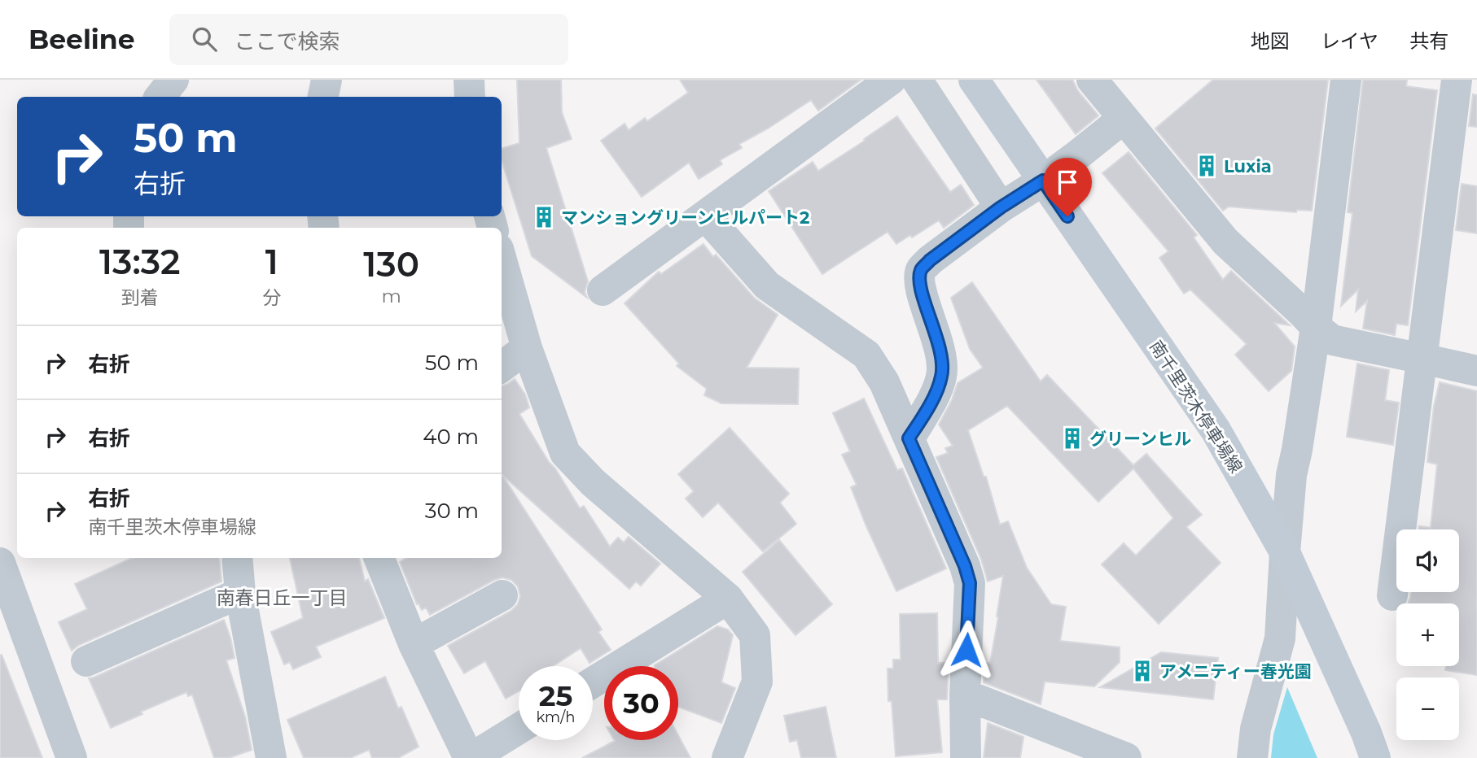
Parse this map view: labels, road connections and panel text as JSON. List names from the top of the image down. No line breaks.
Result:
{"streets":{"main road":["南千里茨木停車場線"]},"districts":["南春日丘一丁目"],"places":{"building":["Luxia","マンショングリーンヒルパート2","グリーンヒル","アメニティー春光園"]},"page":{"header":"Beeline","search":"ここで検索","nav":["地図","レイヤ","共有"],"turn":["50 m","右折"],"eta":["13:32","到着","1","分","130","m"],"list":[{"name":"右折","value":"50 m"},{"name":"右折","value":"40 m"},{"name":"右折","note":"南千里茨木停車場線","value":"30 m"}],"map_buttons":["+","−"],"speed":"25 km/h","limit":"30"}}
